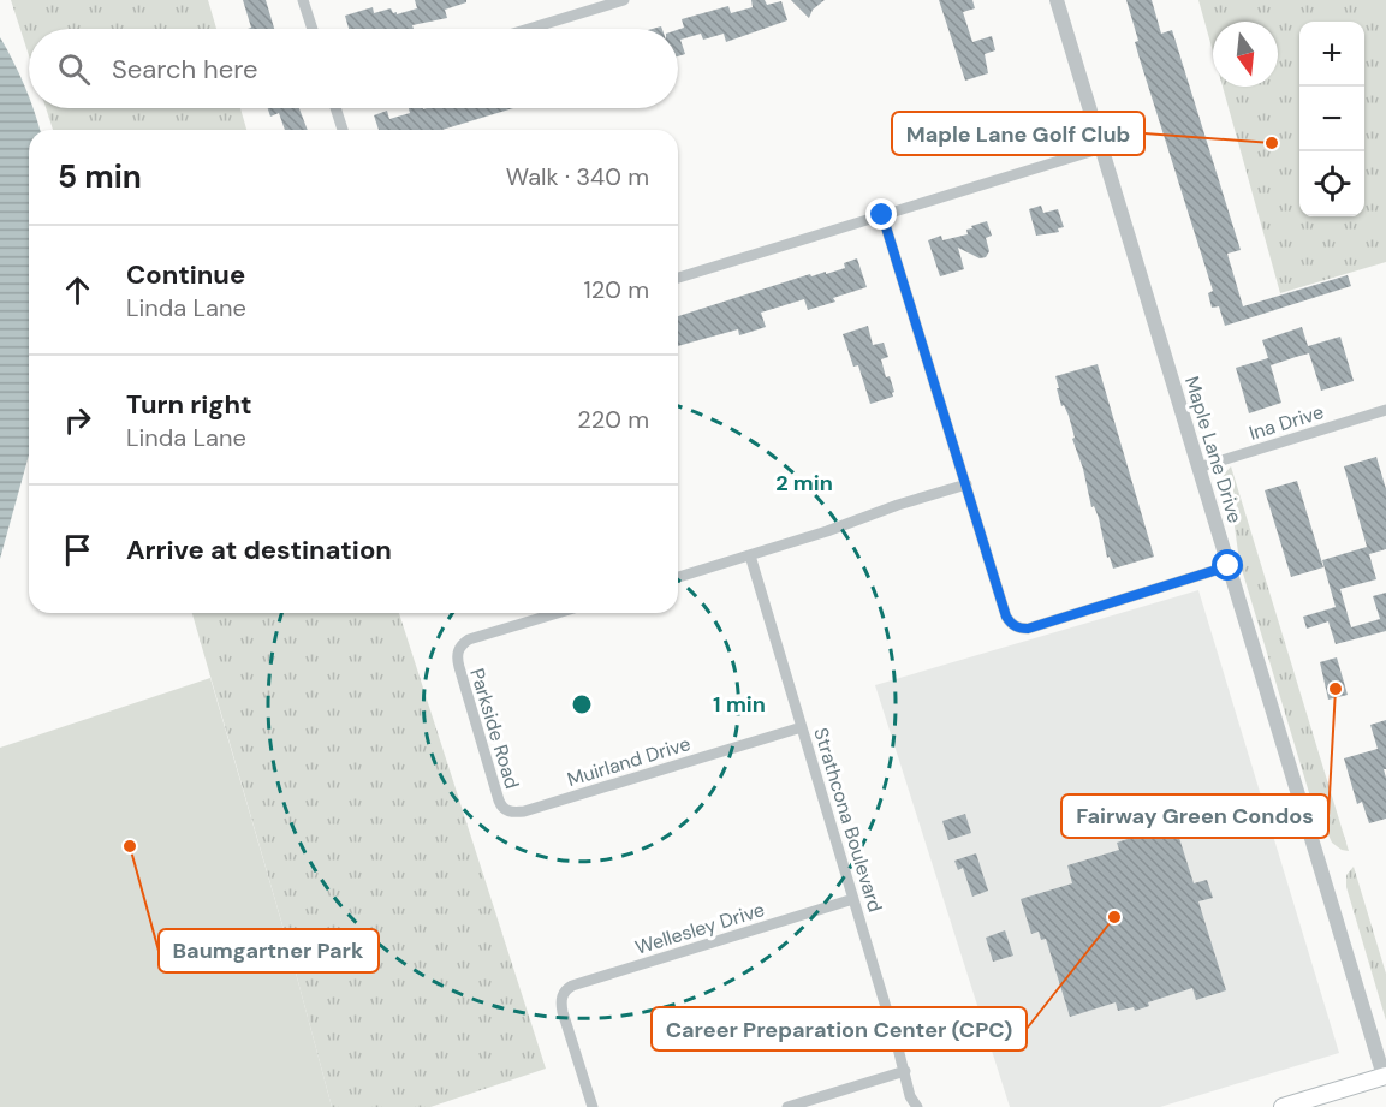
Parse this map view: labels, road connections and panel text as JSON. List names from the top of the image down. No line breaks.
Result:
{"streets":{"street":["Ina Drive","Maple Lane Drive","Parkside Road","Muirland Drive","Strathcona Boulevard","Wellesley Drive"]},"crossings":[["Ina Drive","Maple Lane Drive"],["Parkside Road","Muirland Drive"],["Muirland Drive","Strathcona Boulevard"],["Strathcona Boulevard","Wellesley Drive"]],"places":["Maple Lane Golf Club","Fairway Green Condos","Baumgartner Park","Career Preparation Center (CPC)"],"north":"bottom","page":{"map_buttons":["+","−"],"search":"Search here","heading":["5 min","Walk · 340 m"],"list":[["Continue","Linda Lane","120 m"],["Turn right","Linda Lane","220 m"],"Arrive at destination"]},"rings":["2 min","1 min"]}
